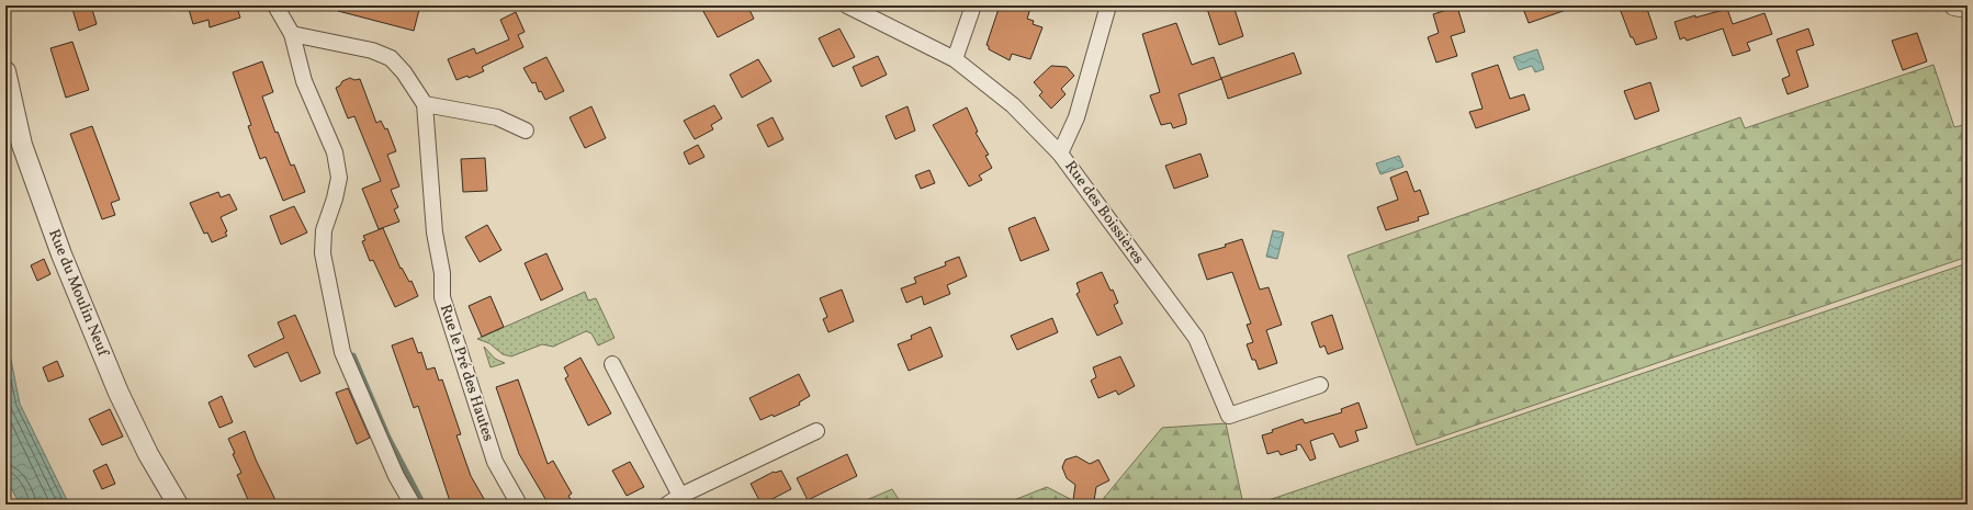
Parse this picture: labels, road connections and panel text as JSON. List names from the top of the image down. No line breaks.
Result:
{"streets":{"street":["Rue des Boissières","Rue du Moulin Neuf","Rue le Pré des Hautes"]}}
